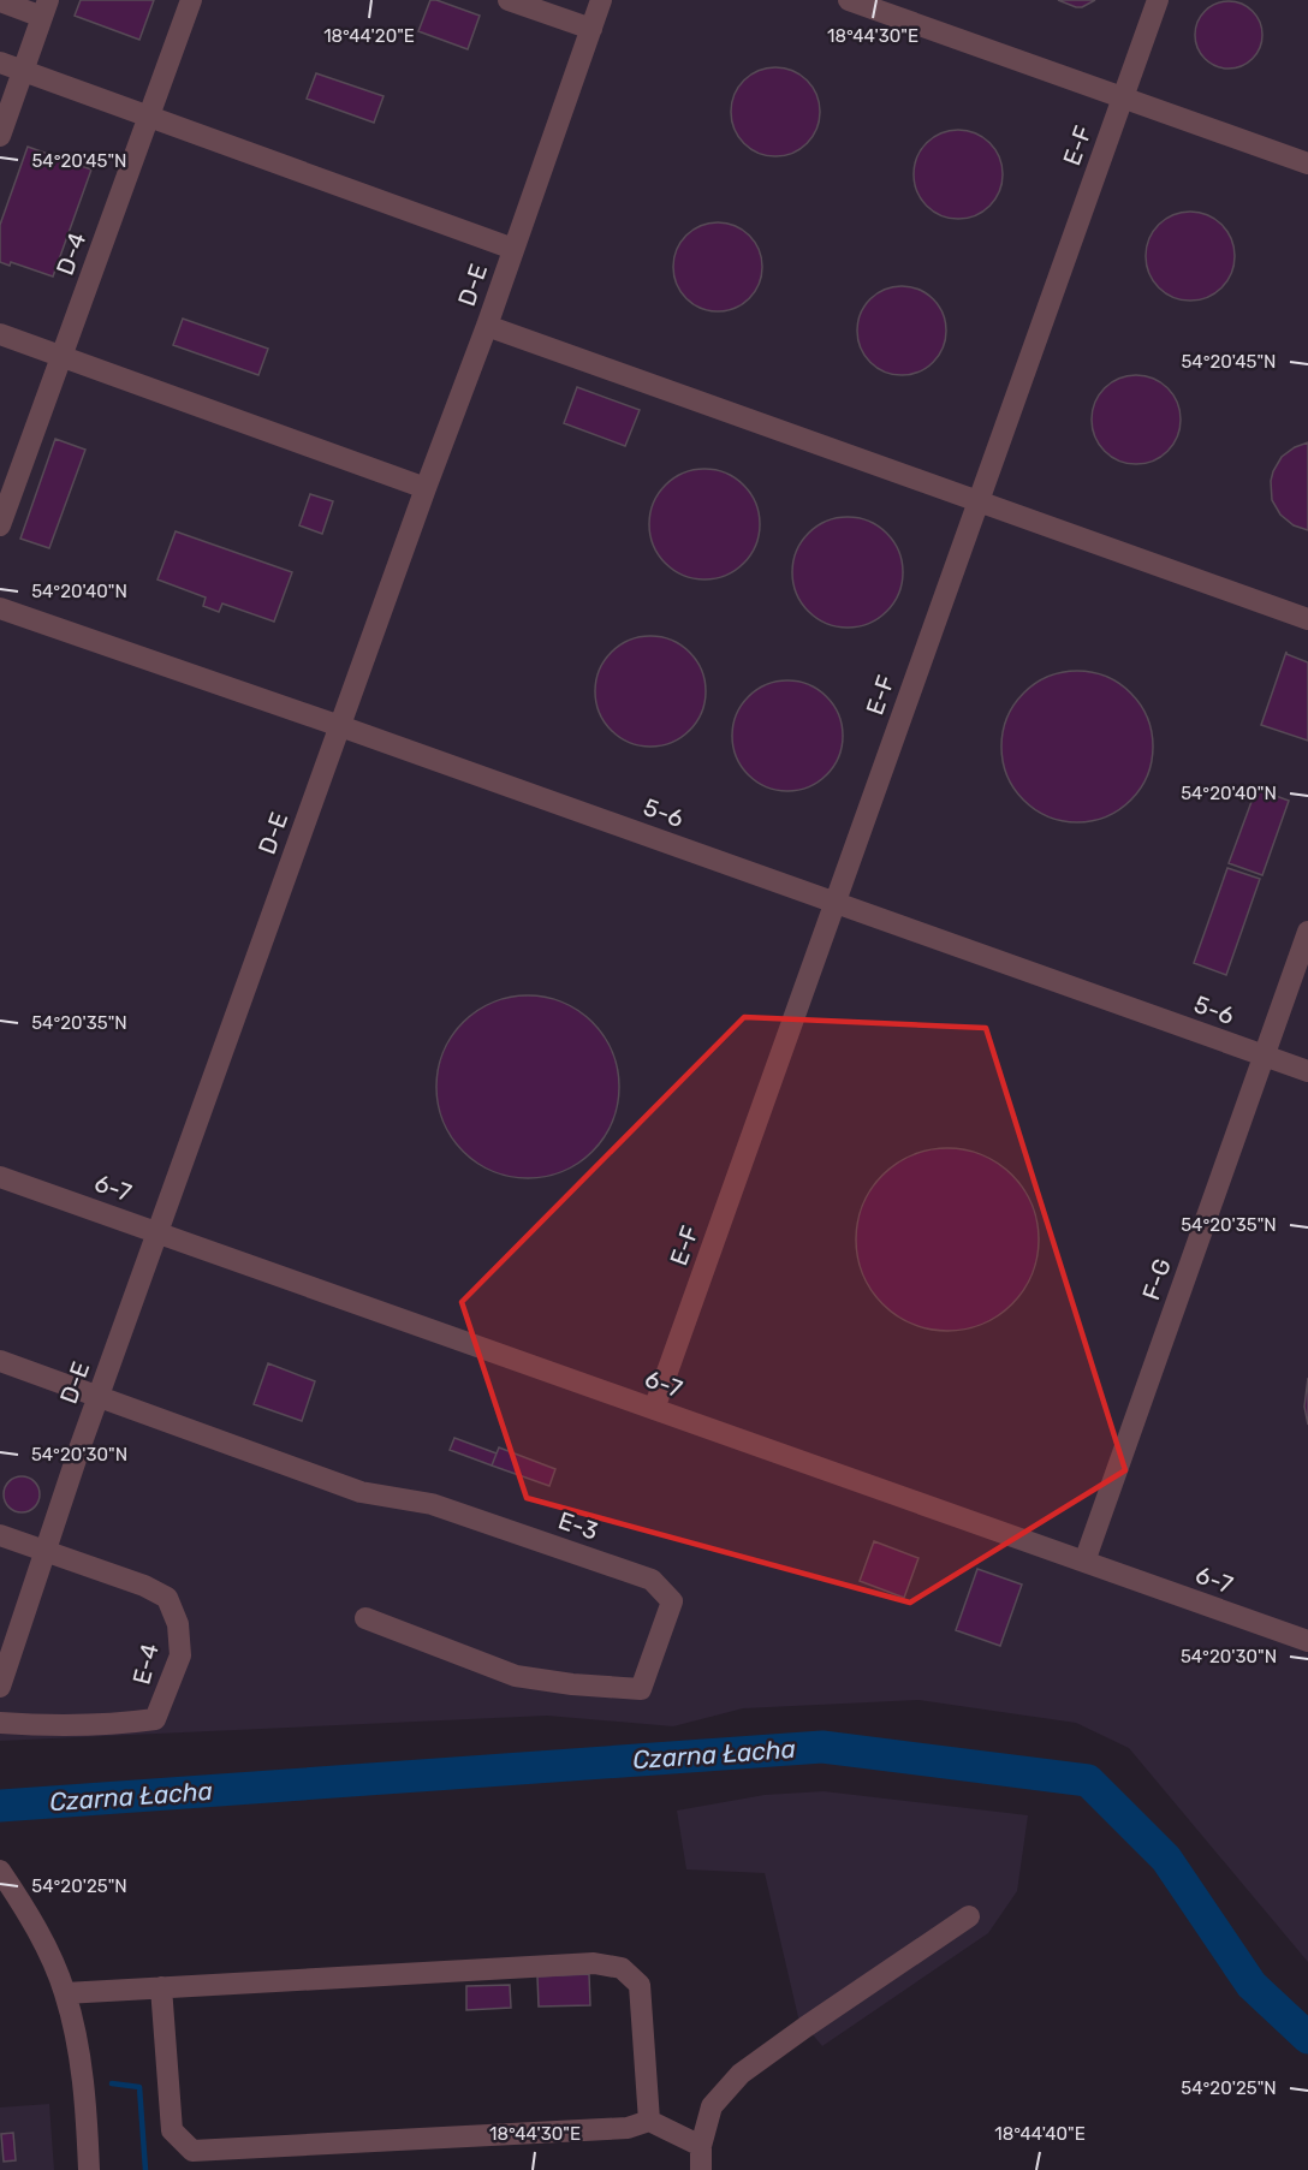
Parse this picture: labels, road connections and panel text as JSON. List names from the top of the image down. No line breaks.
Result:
{"streets":{"street":["E-F","D-4","D-E","5-6","6-7","F-G","E-3","E-4"]},"crossings":[["E-F","5-6"],["E-F","6-7"],["D-E","5-6"],["D-E","6-7"],["D-E","E-3"],["D-E","E-4"],["5-6","F-G"],["6-7","F-G"]],"water":["Czarna Łacha"],"coordinates":["18°44'20\"E","18°44'30\"E","54°20'45\"N","54°20'40\"N","54°20'35\"N","54°20'30\"N","54°20'25\"N","18°44'40\"E"]}
